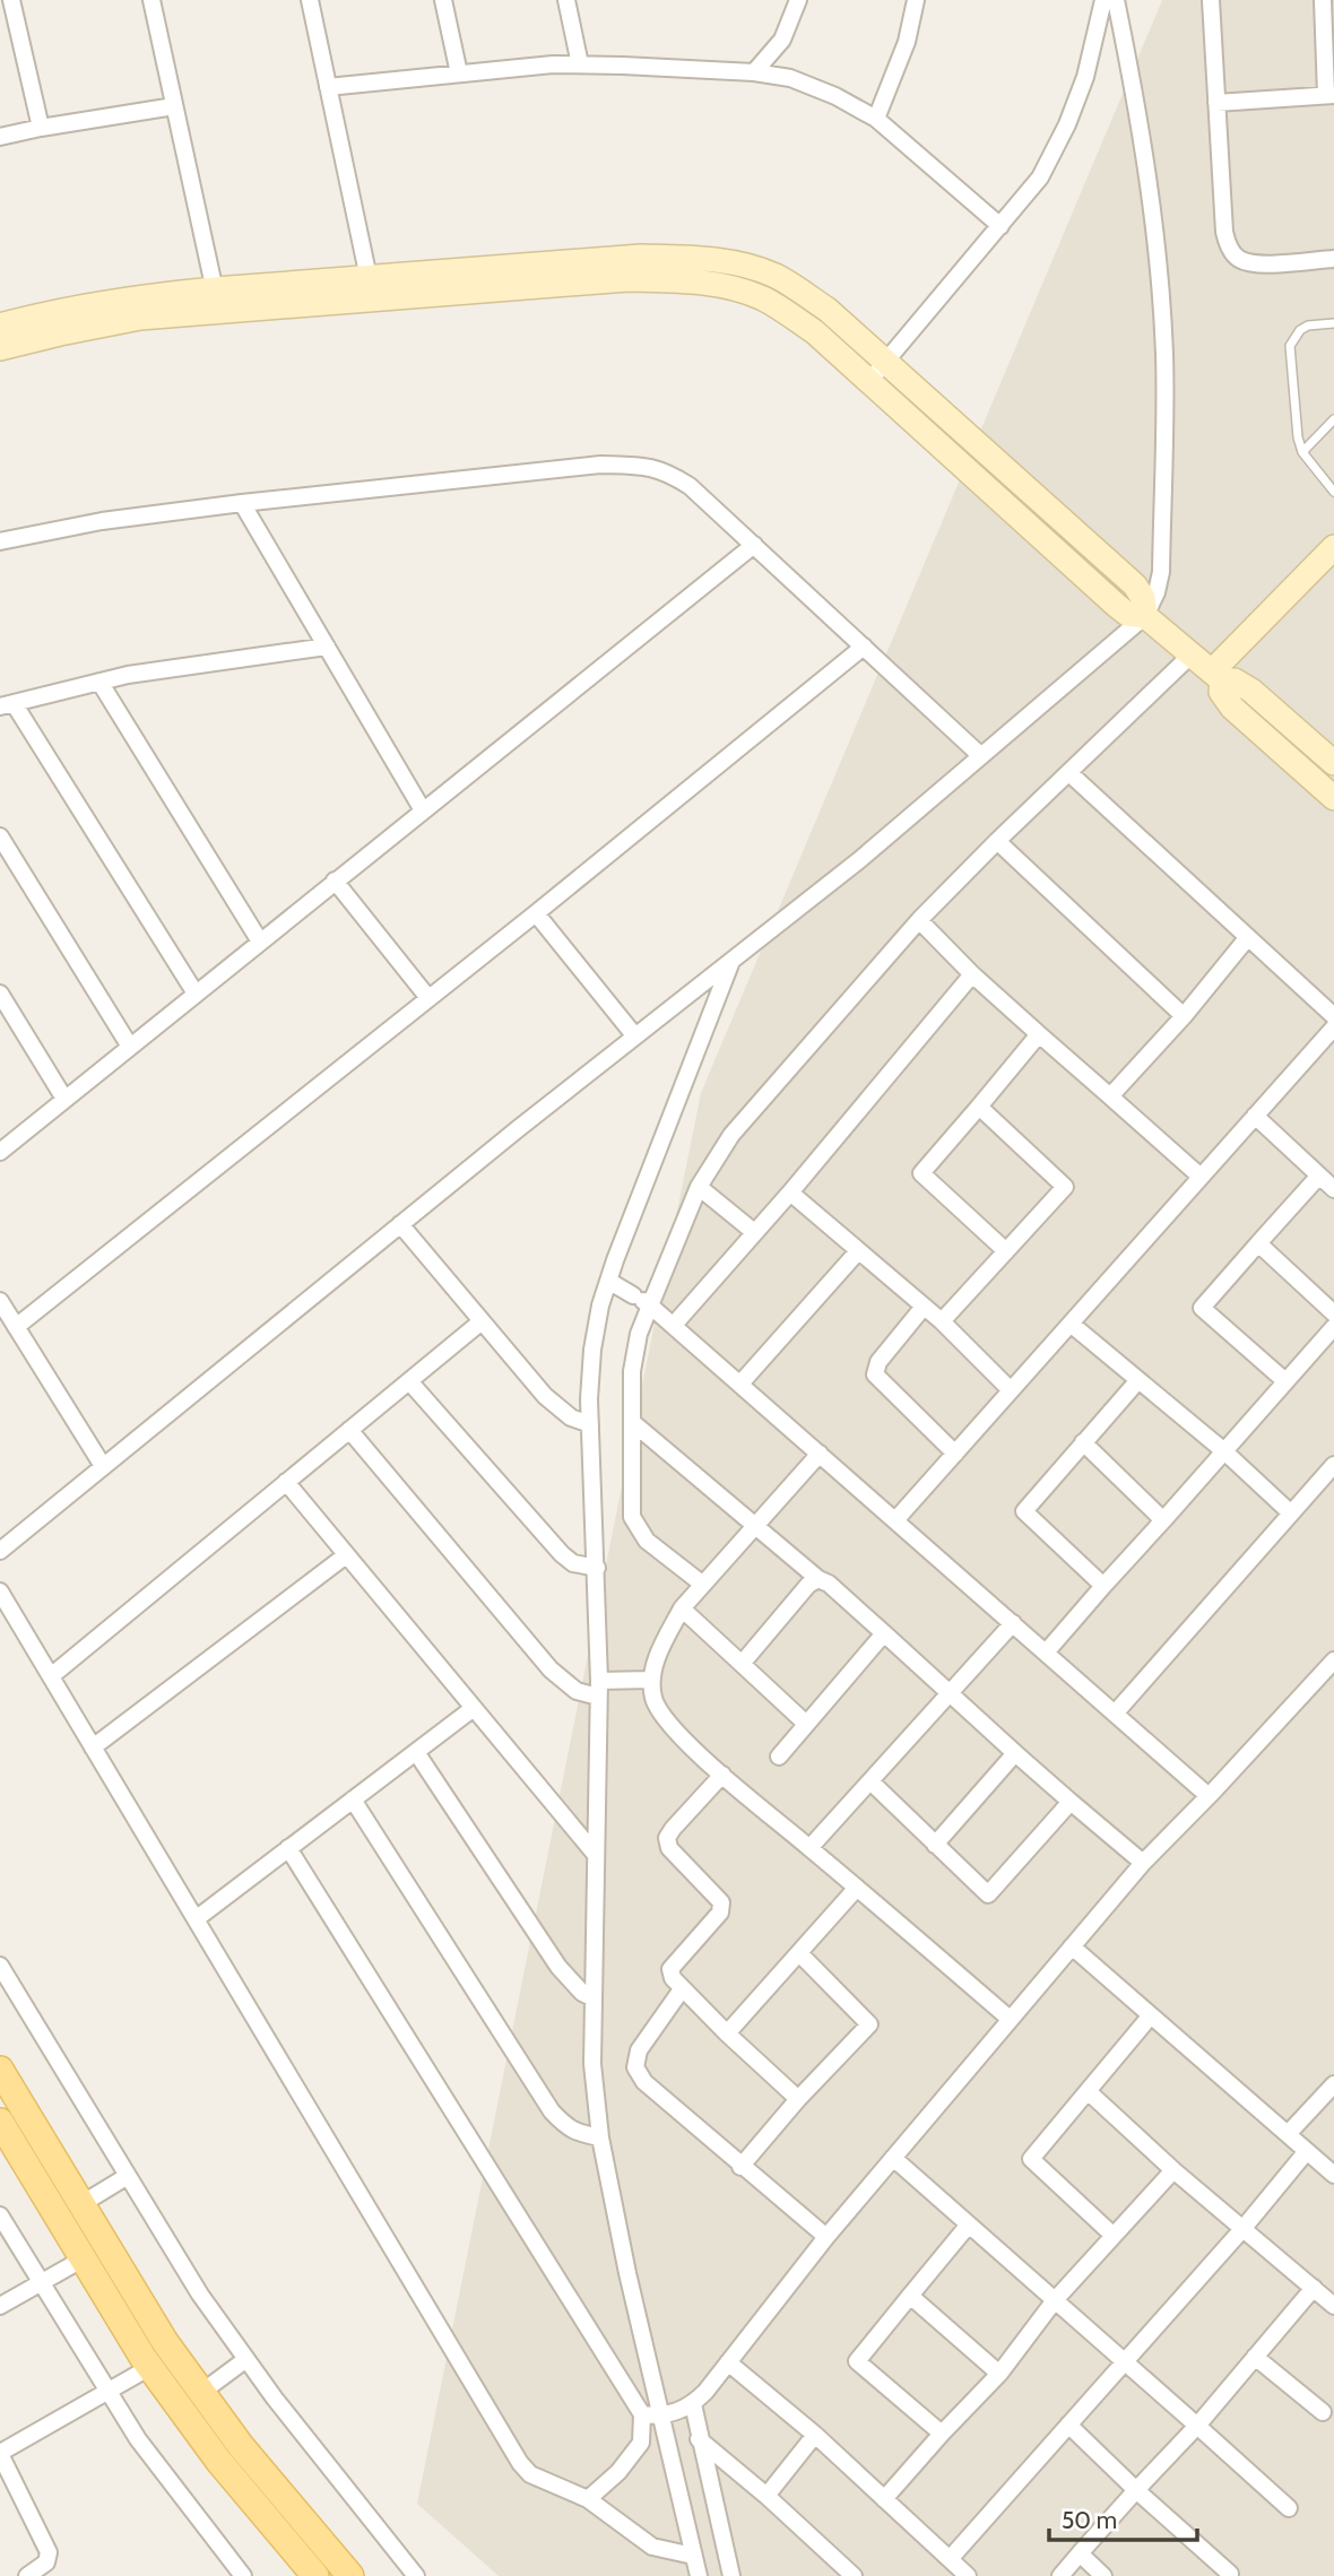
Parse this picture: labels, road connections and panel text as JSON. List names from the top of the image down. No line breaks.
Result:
{"scale_bar":"50 m"}
